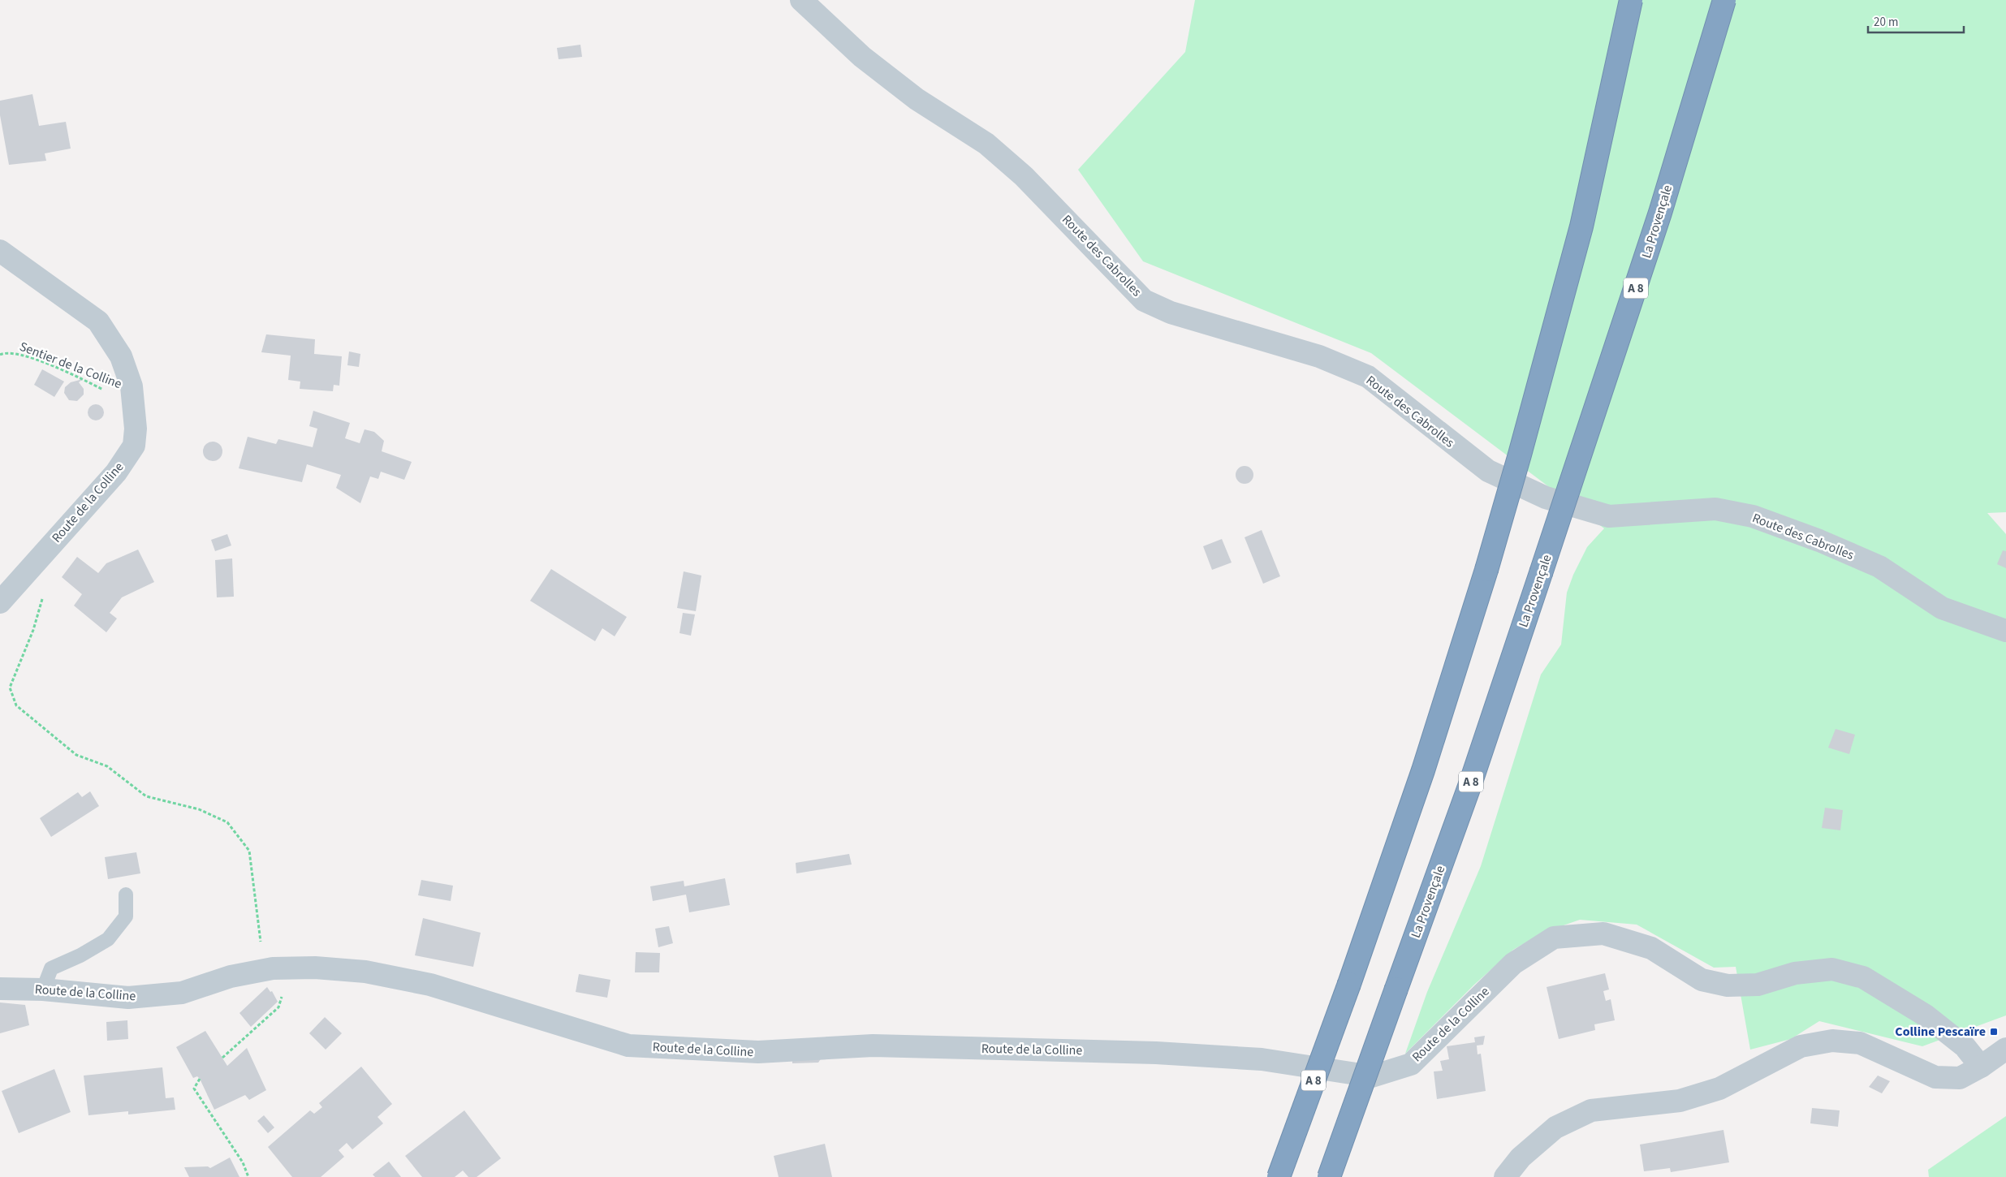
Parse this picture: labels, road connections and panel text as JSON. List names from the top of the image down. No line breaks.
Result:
{"streets":{"highway":["La Provençale","A 8"],"street":["Route des Cabrolles","Route de la Colline"],"path":["Sentier de la Colline"]},"crossings":[["Sentier de la Colline","Route de la Colline"]],"places":{"transit":["Colline Pescaïre"]},"scale_bar":"20 m"}
